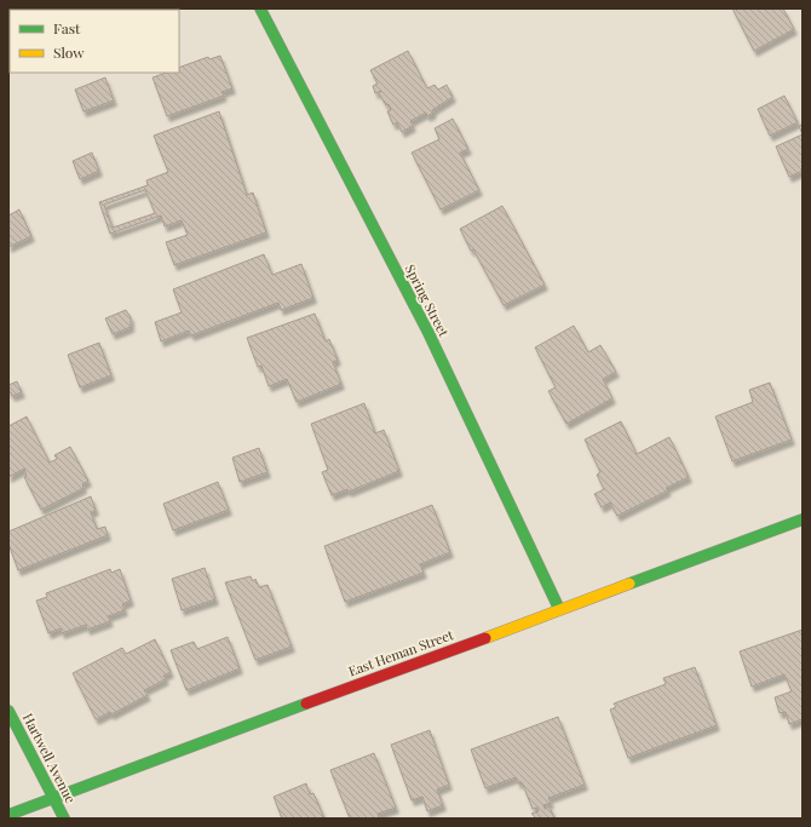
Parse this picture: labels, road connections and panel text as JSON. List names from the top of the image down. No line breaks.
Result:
{"streets":{"street":["Spring Street","East Heman Street","Hartwell Avenue"]},"crossings":[["Spring Street","East Heman Street"],["East Heman Street","Hartwell Avenue"]],"legend":["Fast","Slow"]}
